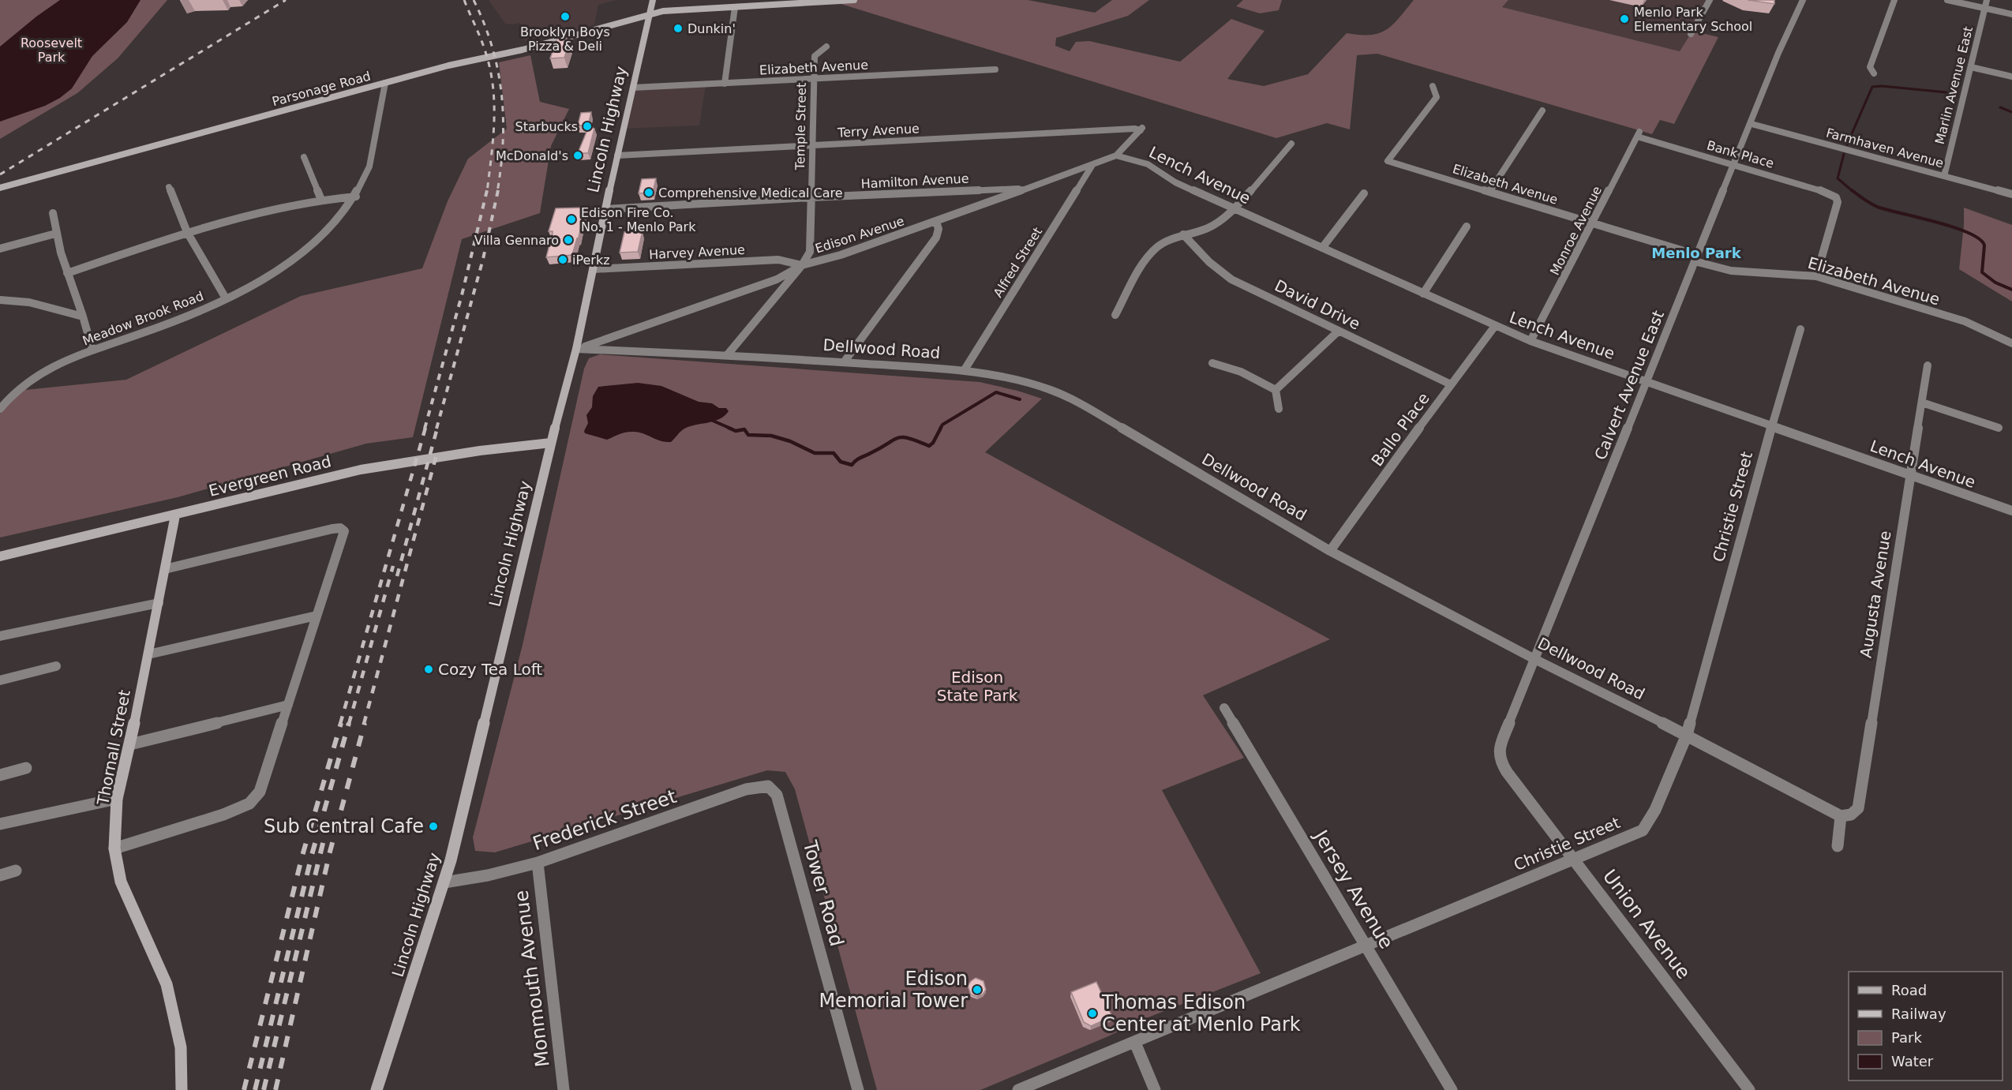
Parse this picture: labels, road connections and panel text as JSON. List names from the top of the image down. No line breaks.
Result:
{"streets":{"street":["Elizabeth Avenue","Marlin Avenue East","Parsonage Road","Temple Street","Lincoln Highway","Terry Avenue","Farmhaven Avenue","Bank Place","Lench Avenue","Hamilton Avenue","Monroe Avenue","Edison Avenue","Harvey Avenue","Alfred Street","David Drive","Meadow Brook Road","Dellwood Road","Calvert Avenue East","Ballo Place","Evergreen Road","Christie Street","Augusta Avenue","Thornall Street","Frederick Street","Jersey Avenue","Tower Road","Union Avenue","Monmouth Avenue"]},"crossings":[["Elizabeth Avenue","Temple Street"],["Elizabeth Avenue","Lincoln Highway"],["Elizabeth Avenue","Bank Place"],["Elizabeth Avenue","Monroe Avenue"],["Elizabeth Avenue","Calvert Avenue East"],["Marlin Avenue East","Farmhaven Avenue"],["Parsonage Road","Lincoln Highway"],["Parsonage Road","Meadow Brook Road"],["Temple Street","Terry Avenue"],["Temple Street","Hamilton Avenue"],["Temple Street","Edison Avenue"],["Temple Street","Harvey Avenue"],["Temple Street","Dellwood Road"],["Lincoln Highway","Terry Avenue"],["Lincoln Highway","Hamilton Avenue"],["Lincoln Highway","Edison Avenue"],["Lincoln Highway","Harvey Avenue"],["Lincoln Highway","Dellwood Road"],["Lincoln Highway","Evergreen Road"],["Lincoln Highway","Frederick Street"],["Terry Avenue","Edison Avenue"],["Farmhaven Avenue","Calvert Avenue East"],["Bank Place","Monroe Avenue"],["Bank Place","Calvert Avenue East"],["Lench Avenue","Monroe Avenue"],["Lench Avenue","Edison Avenue"],["Lench Avenue","Calvert Avenue East"],["Lench Avenue","Ballo Place"],["Lench Avenue","Christie Street"],["Lench Avenue","Augusta Avenue"],["Hamilton Avenue","Edison Avenue"],["Edison Avenue","Harvey Avenue"],["Edison Avenue","Alfred Street"],["Edison Avenue","Dellwood Road"],["Alfred Street","Dellwood Road"],["David Drive","Ballo Place"],["Dellwood Road","Calvert Avenue East"],["Dellwood Road","Ballo Place"],["Dellwood Road","Christie Street"],["Dellwood Road","Augusta Avenue"],["Calvert Avenue East","Union Avenue"],["Evergreen Road","Thornall Street"],["Christie Street","Jersey Avenue"],["Christie Street","Union Avenue"],["Frederick Street","Tower Road"],["Frederick Street","Monmouth Avenue"]],"districts":["Menlo Park"],"parks":["Roosevelt Park","Edison State Park"],"places":["Brooklyn Boys Pizza & Deli","Menlo Park Elementary School","Dunkin'","Starbucks","McDonald's","Comprehensive Medical Care","Edison Fire Co. No. 1 - Menlo Park","Villa Gennaro","iPerkz","Cozy Tea Loft","Sub Central Cafe","Edison Memorial Tower","Thomas Edison Center at Menlo Park"],"legend":["Road","Railway","Park","Water"]}
